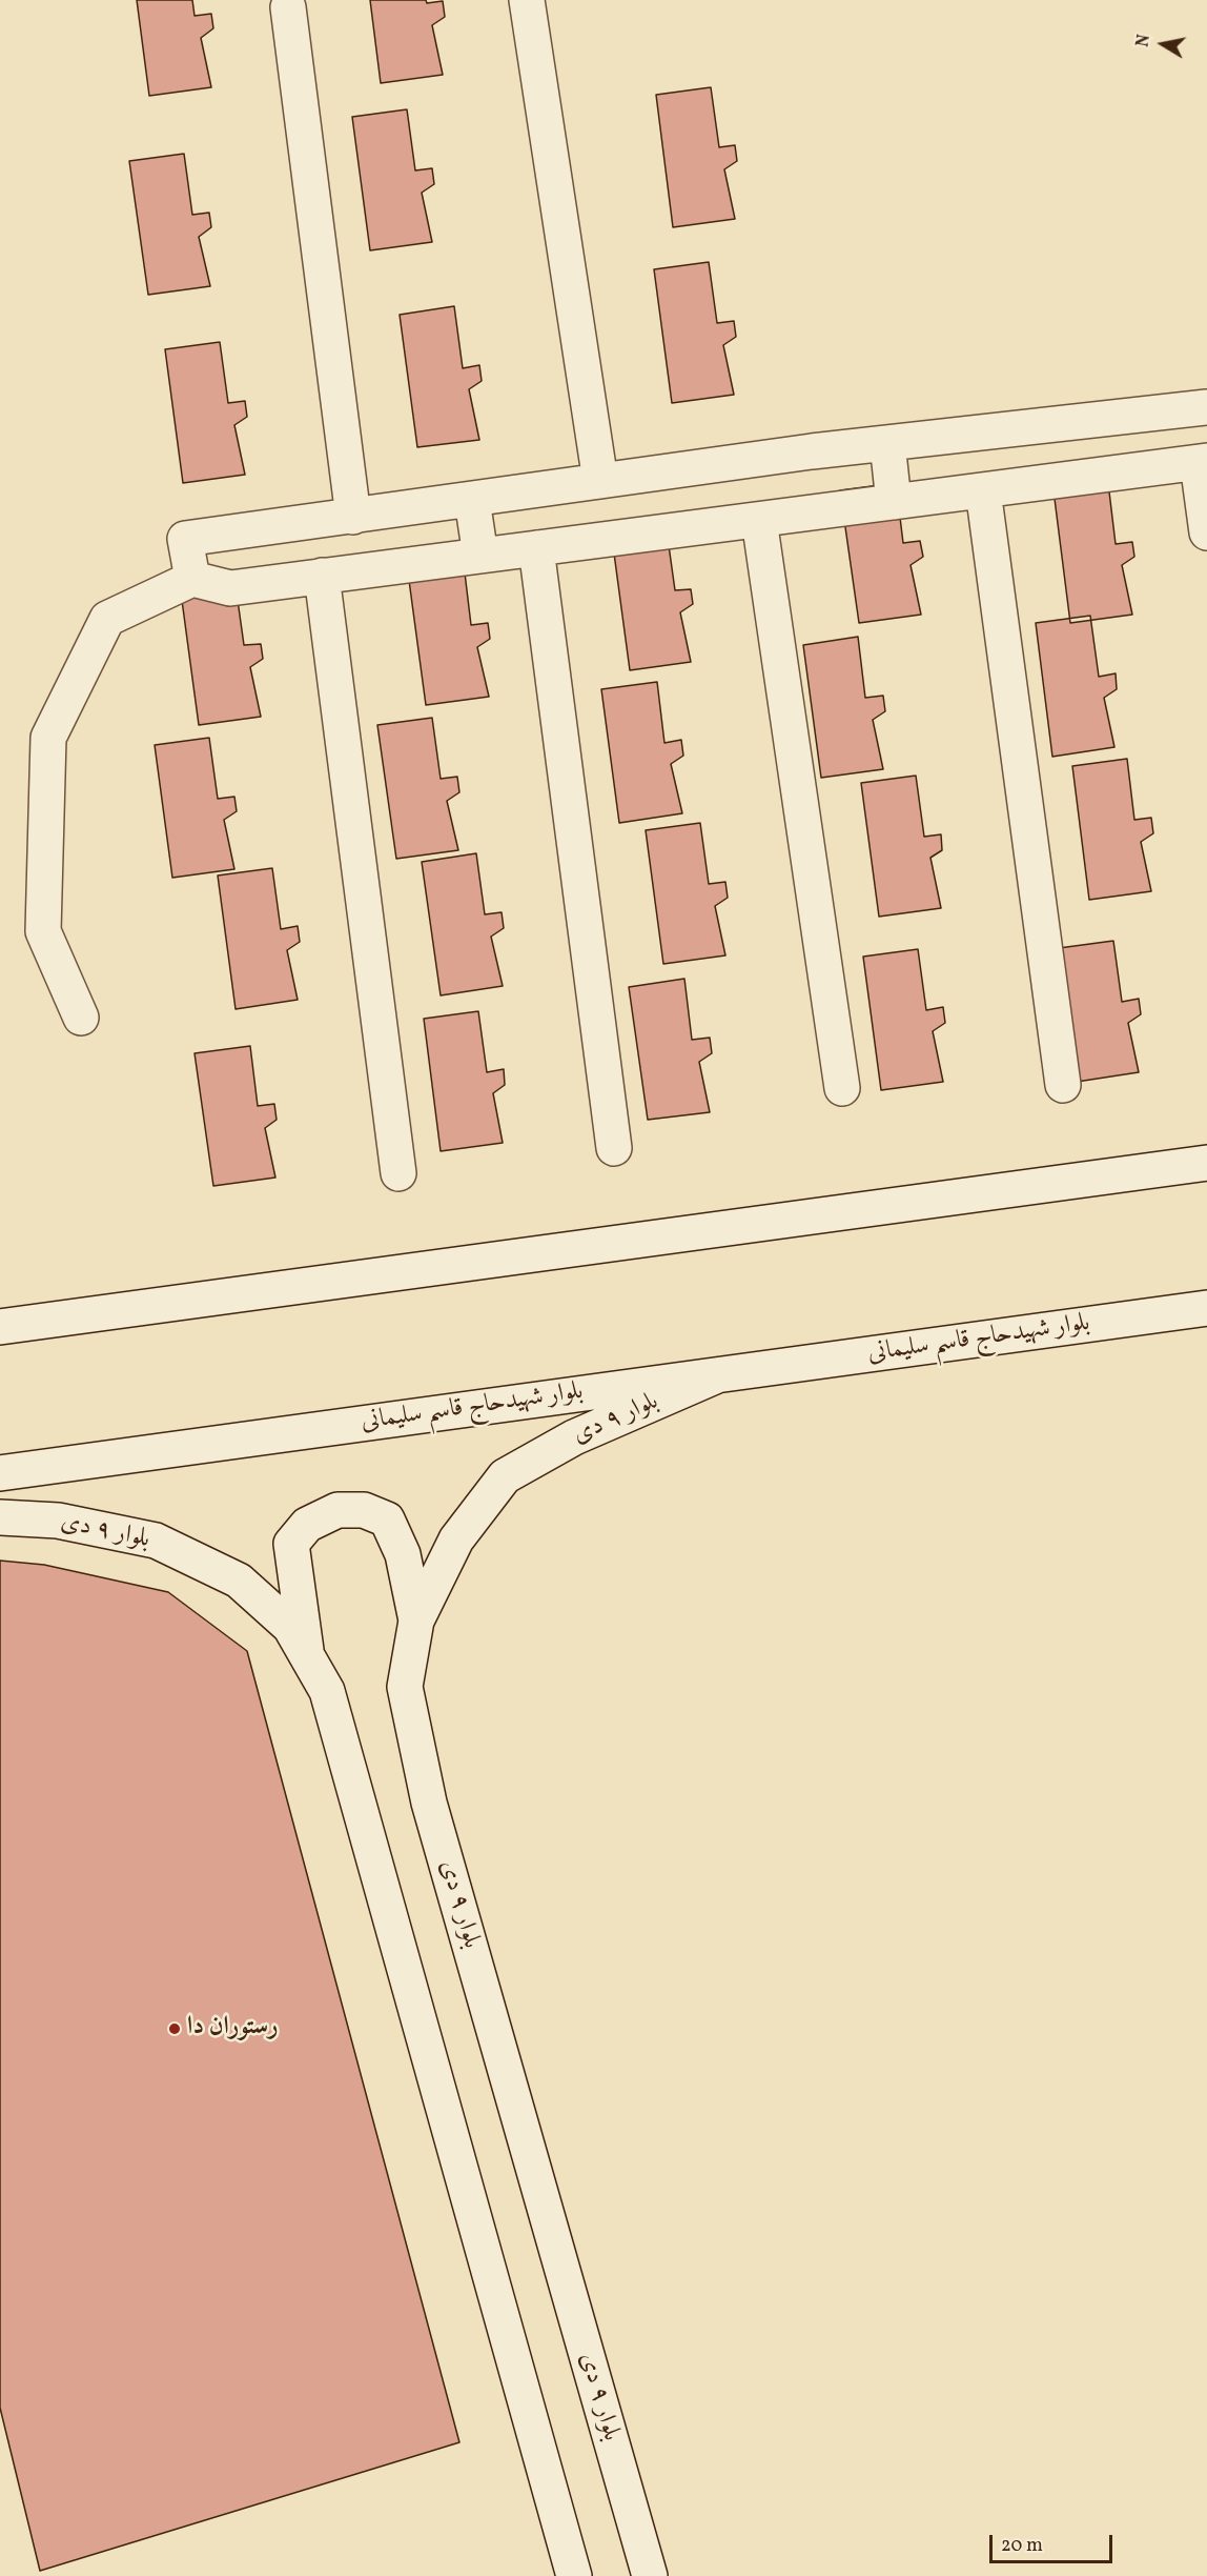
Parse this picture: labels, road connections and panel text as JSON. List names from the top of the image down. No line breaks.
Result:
{"streets":{"street":["بلوار شهیدحاج قاسم سلیمانی","بلوار ۹ دی"]},"crossings":[["بلوار شهیدحاج قاسم سلیمانی","بلوار ۹ دی"]],"places":["رستوران دا"],"scale_bar":"20 m","north":"left"}
